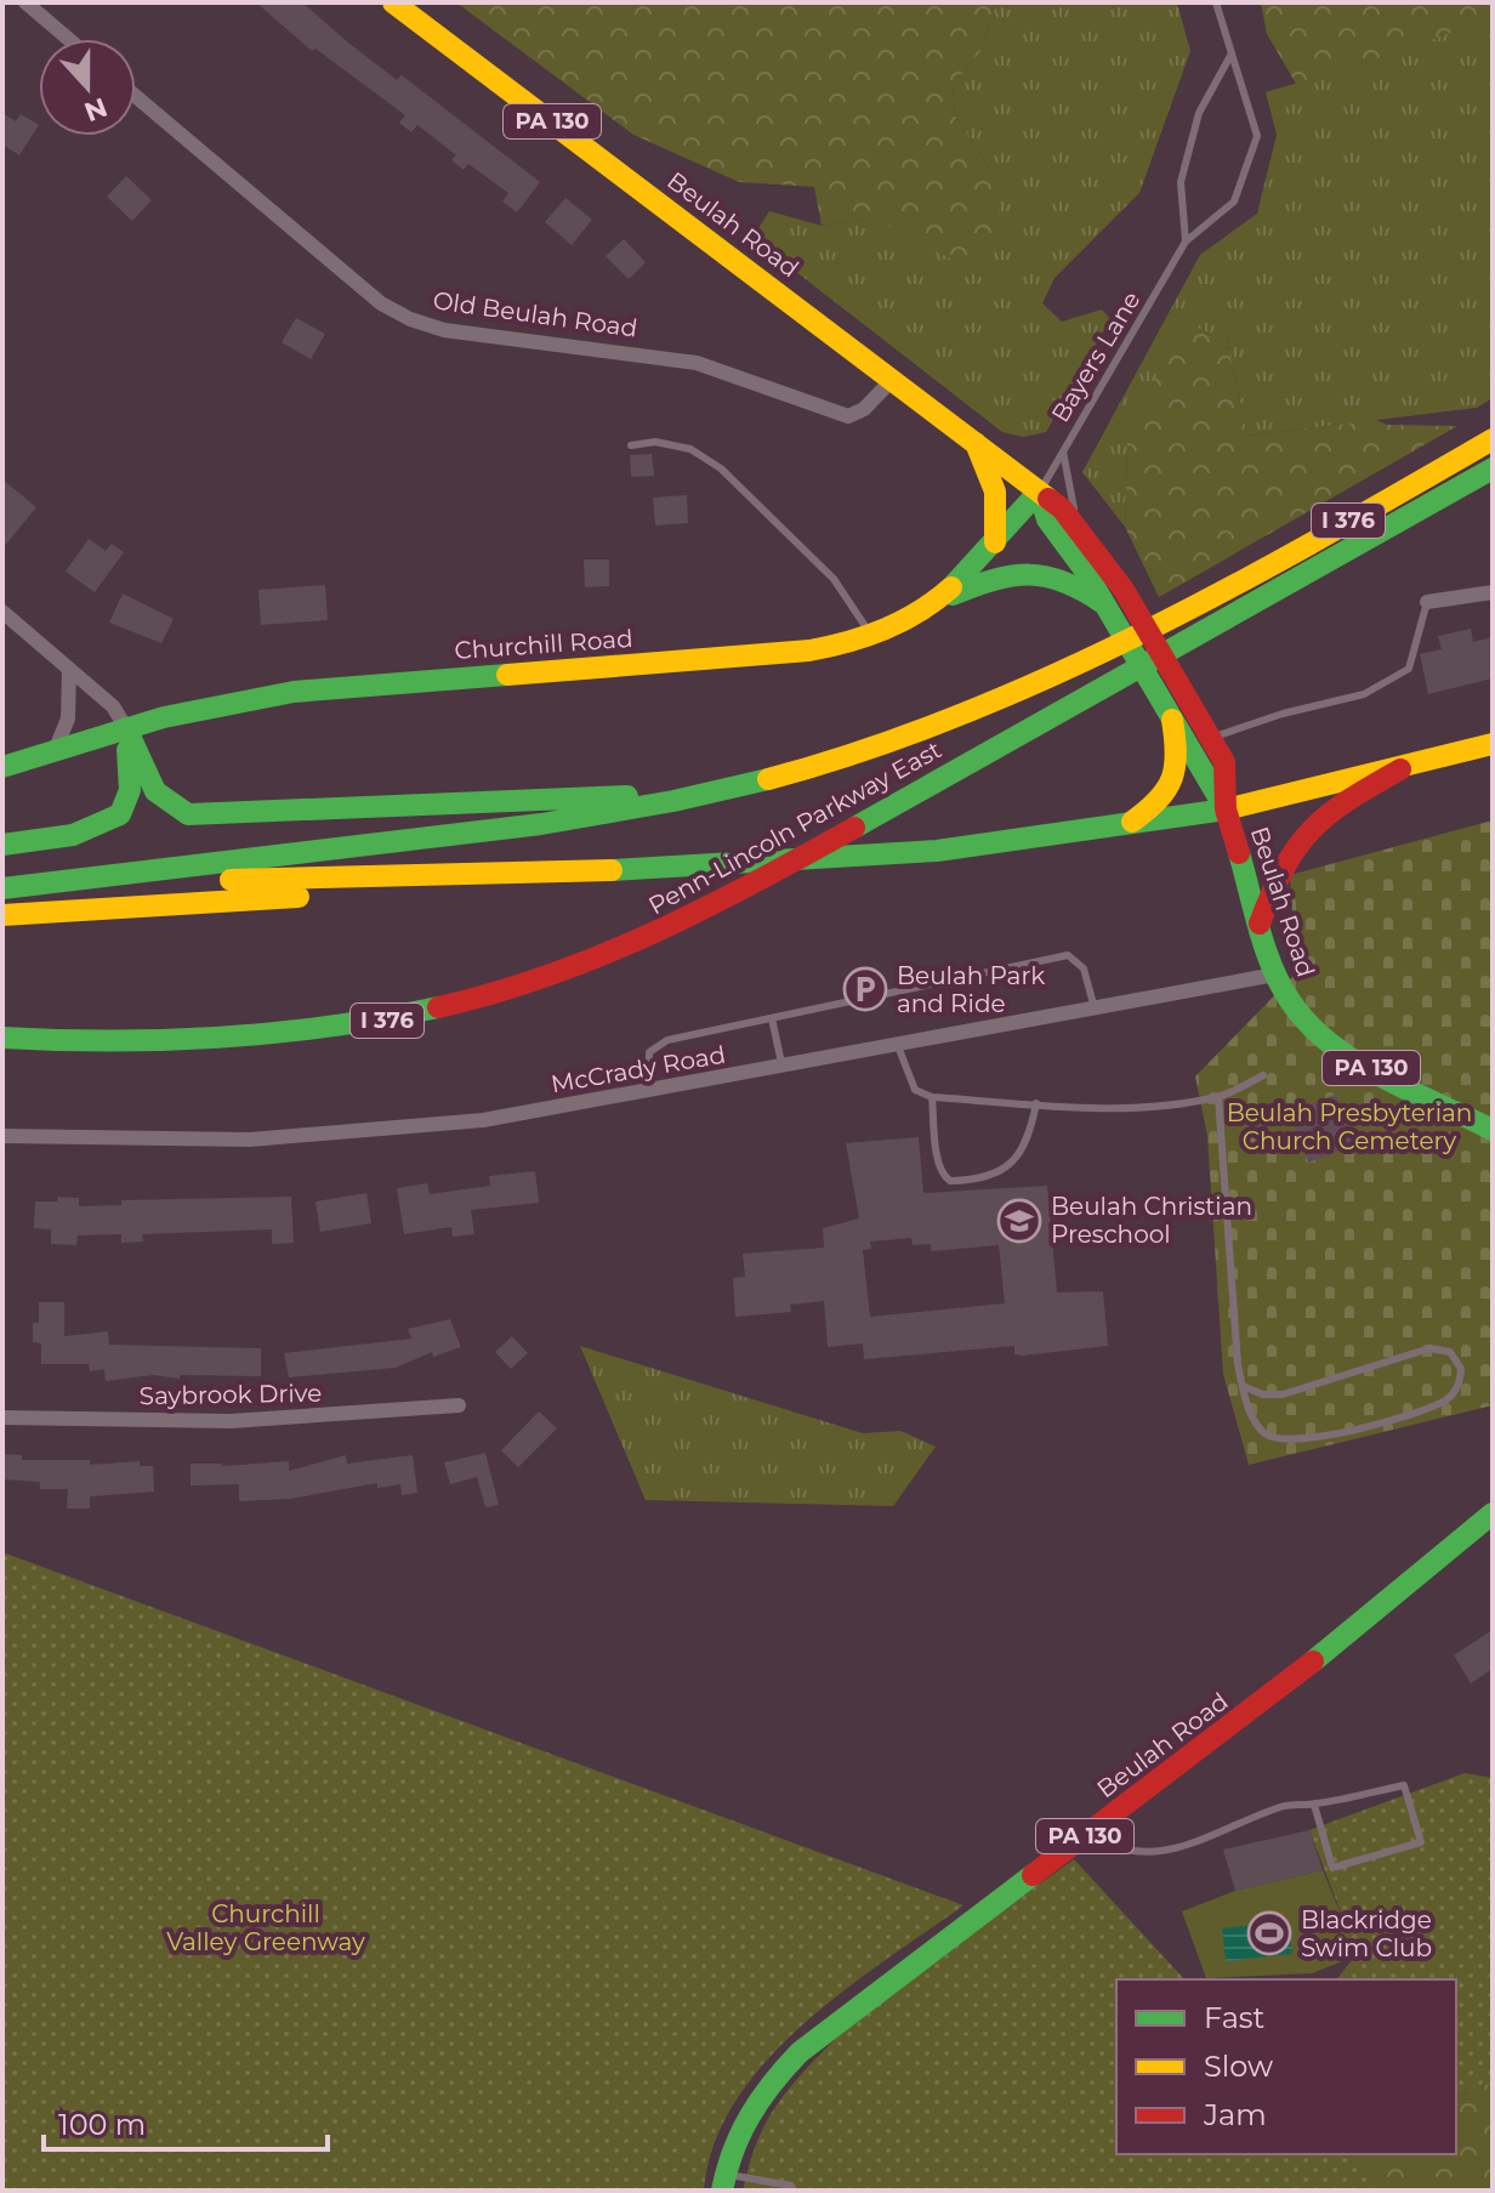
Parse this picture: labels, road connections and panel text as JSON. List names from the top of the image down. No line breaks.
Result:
{"streets":{"main road":["PA 130","Beulah Road","I 376","Churchill Road","Penn-Lincoln Parkway East"],"street":["Old Beulah Road","McCrady Road","Saybrook Drive"],"lane":["Bayers Lane"]},"crossings":[["Beulah Road","Old Beulah Road"],["Beulah Road","Bayers Lane"],["Beulah Road","Churchill Road"],["Beulah Road","McCrady Road"],["Bayers Lane","Churchill Road"]],"parks":["Beulah Presbyterian Church Cemetery","Churchill Valley Greenway"],"places":{"parking":["Beulah Park and Ride"],"school or university":["Beulah Christian Preschool"],"sports":["Blackridge Swim Club"]},"legend":["Fast","Slow","Jam"],"scale_bar":"100 m","north":"bottom"}
